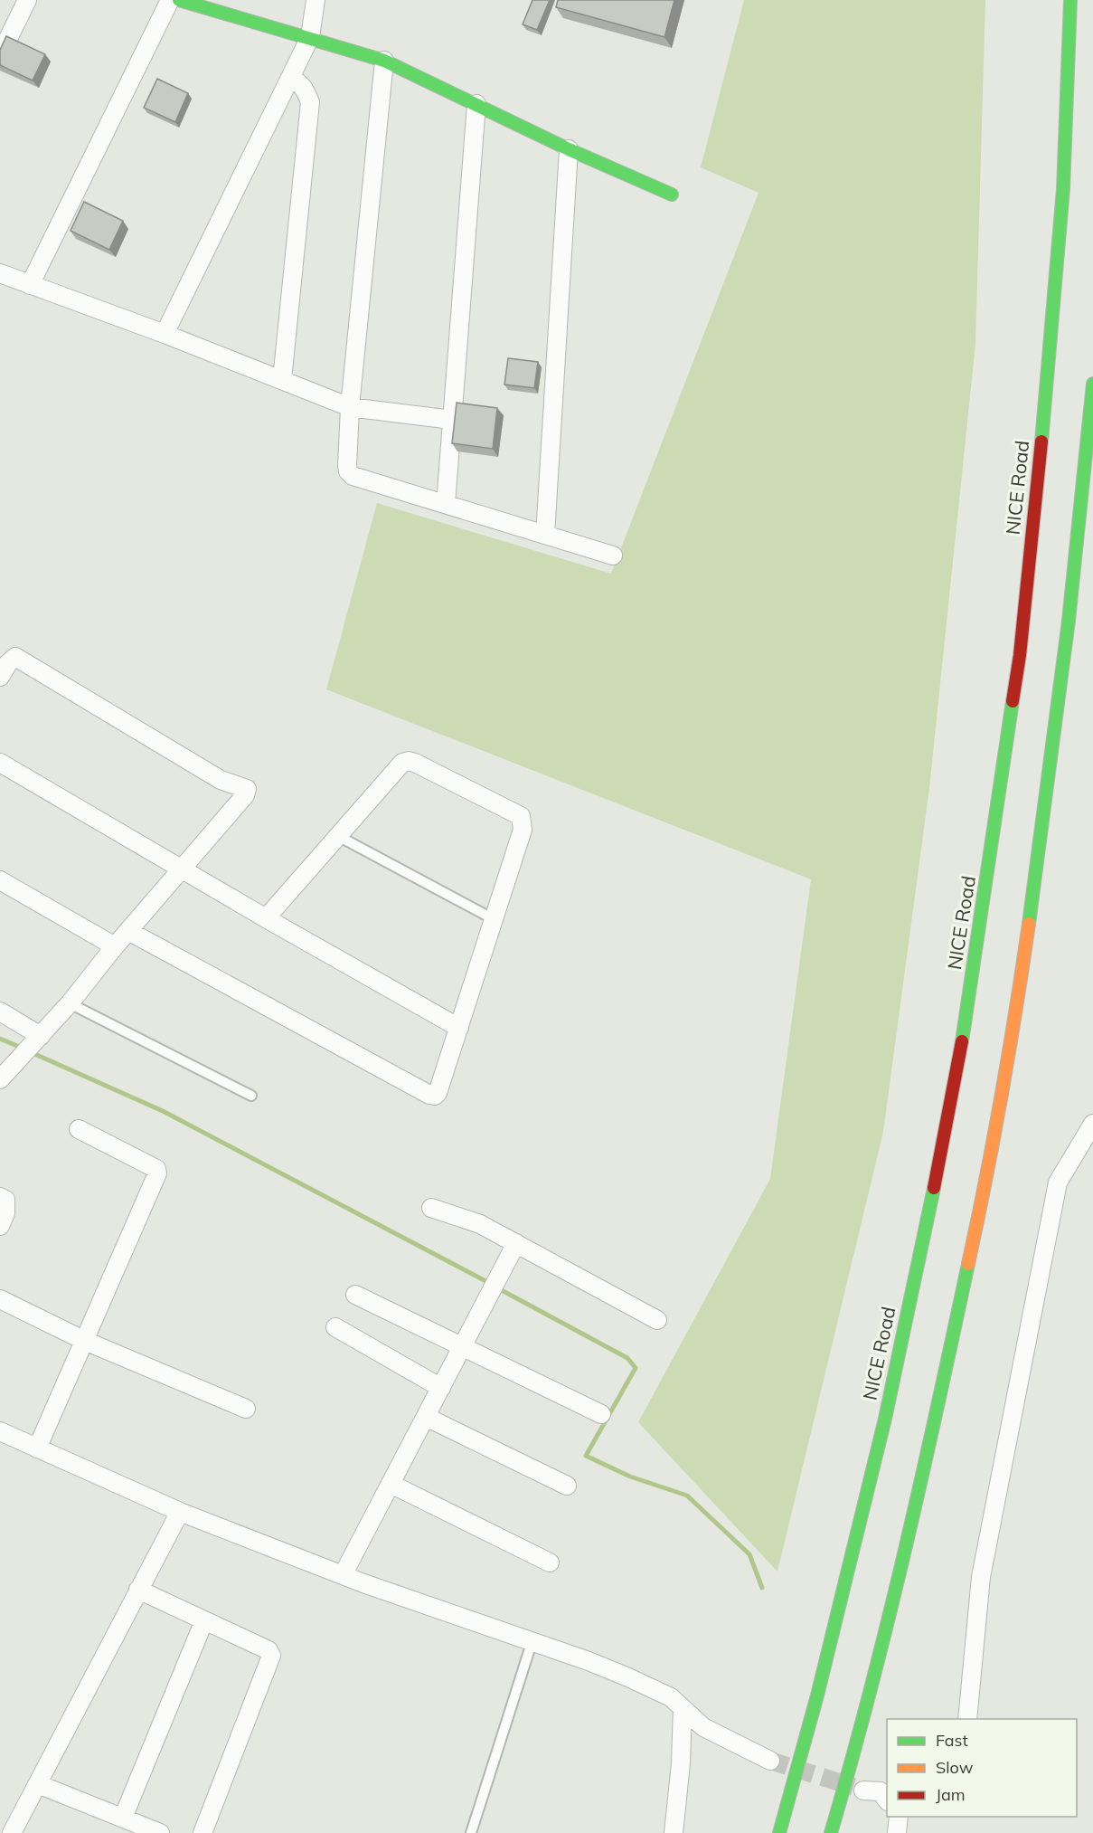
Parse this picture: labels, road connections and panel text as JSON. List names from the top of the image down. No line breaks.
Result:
{"streets":{"main road":["NICE Road"]},"legend":["Fast","Slow","Jam"]}
